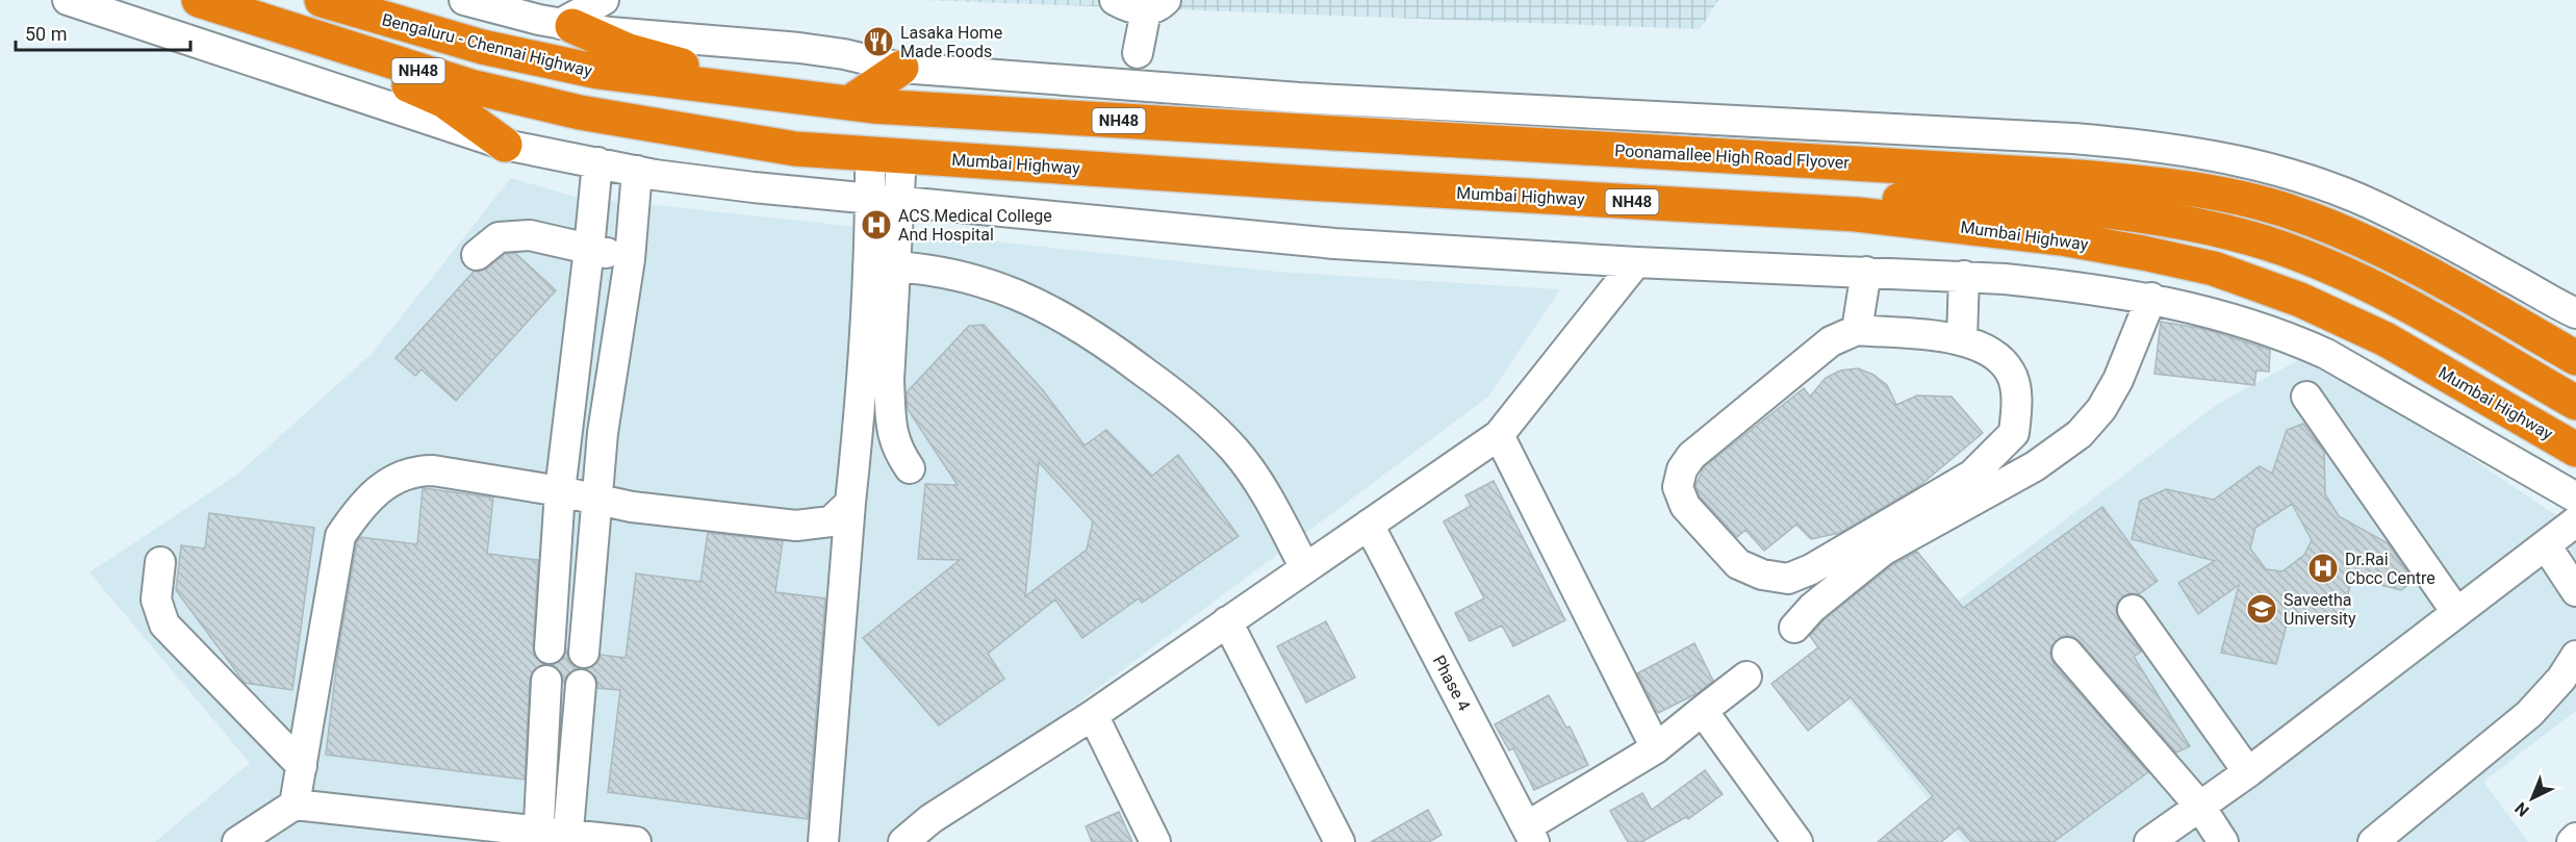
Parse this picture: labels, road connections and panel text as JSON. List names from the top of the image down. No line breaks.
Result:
{"streets":{"highway":["Bengaluru - Chennai Highway","NH48","Poonamallee High Road Flyover","Mumbai Highway"],"street":["Phase 4"]},"crossings":[["Bengaluru - Chennai Highway","NH48"],["NH48","Poonamallee High Road Flyover"]],"places":{"restaurant":["Lasaka Home Made Foods"],"hospital":["ACS Medical College And Hospital","Dr.Rai Cbcc Centre"],"school or university":["Saveetha University"]},"scale_bar":"50 m","north":"bottom left"}
